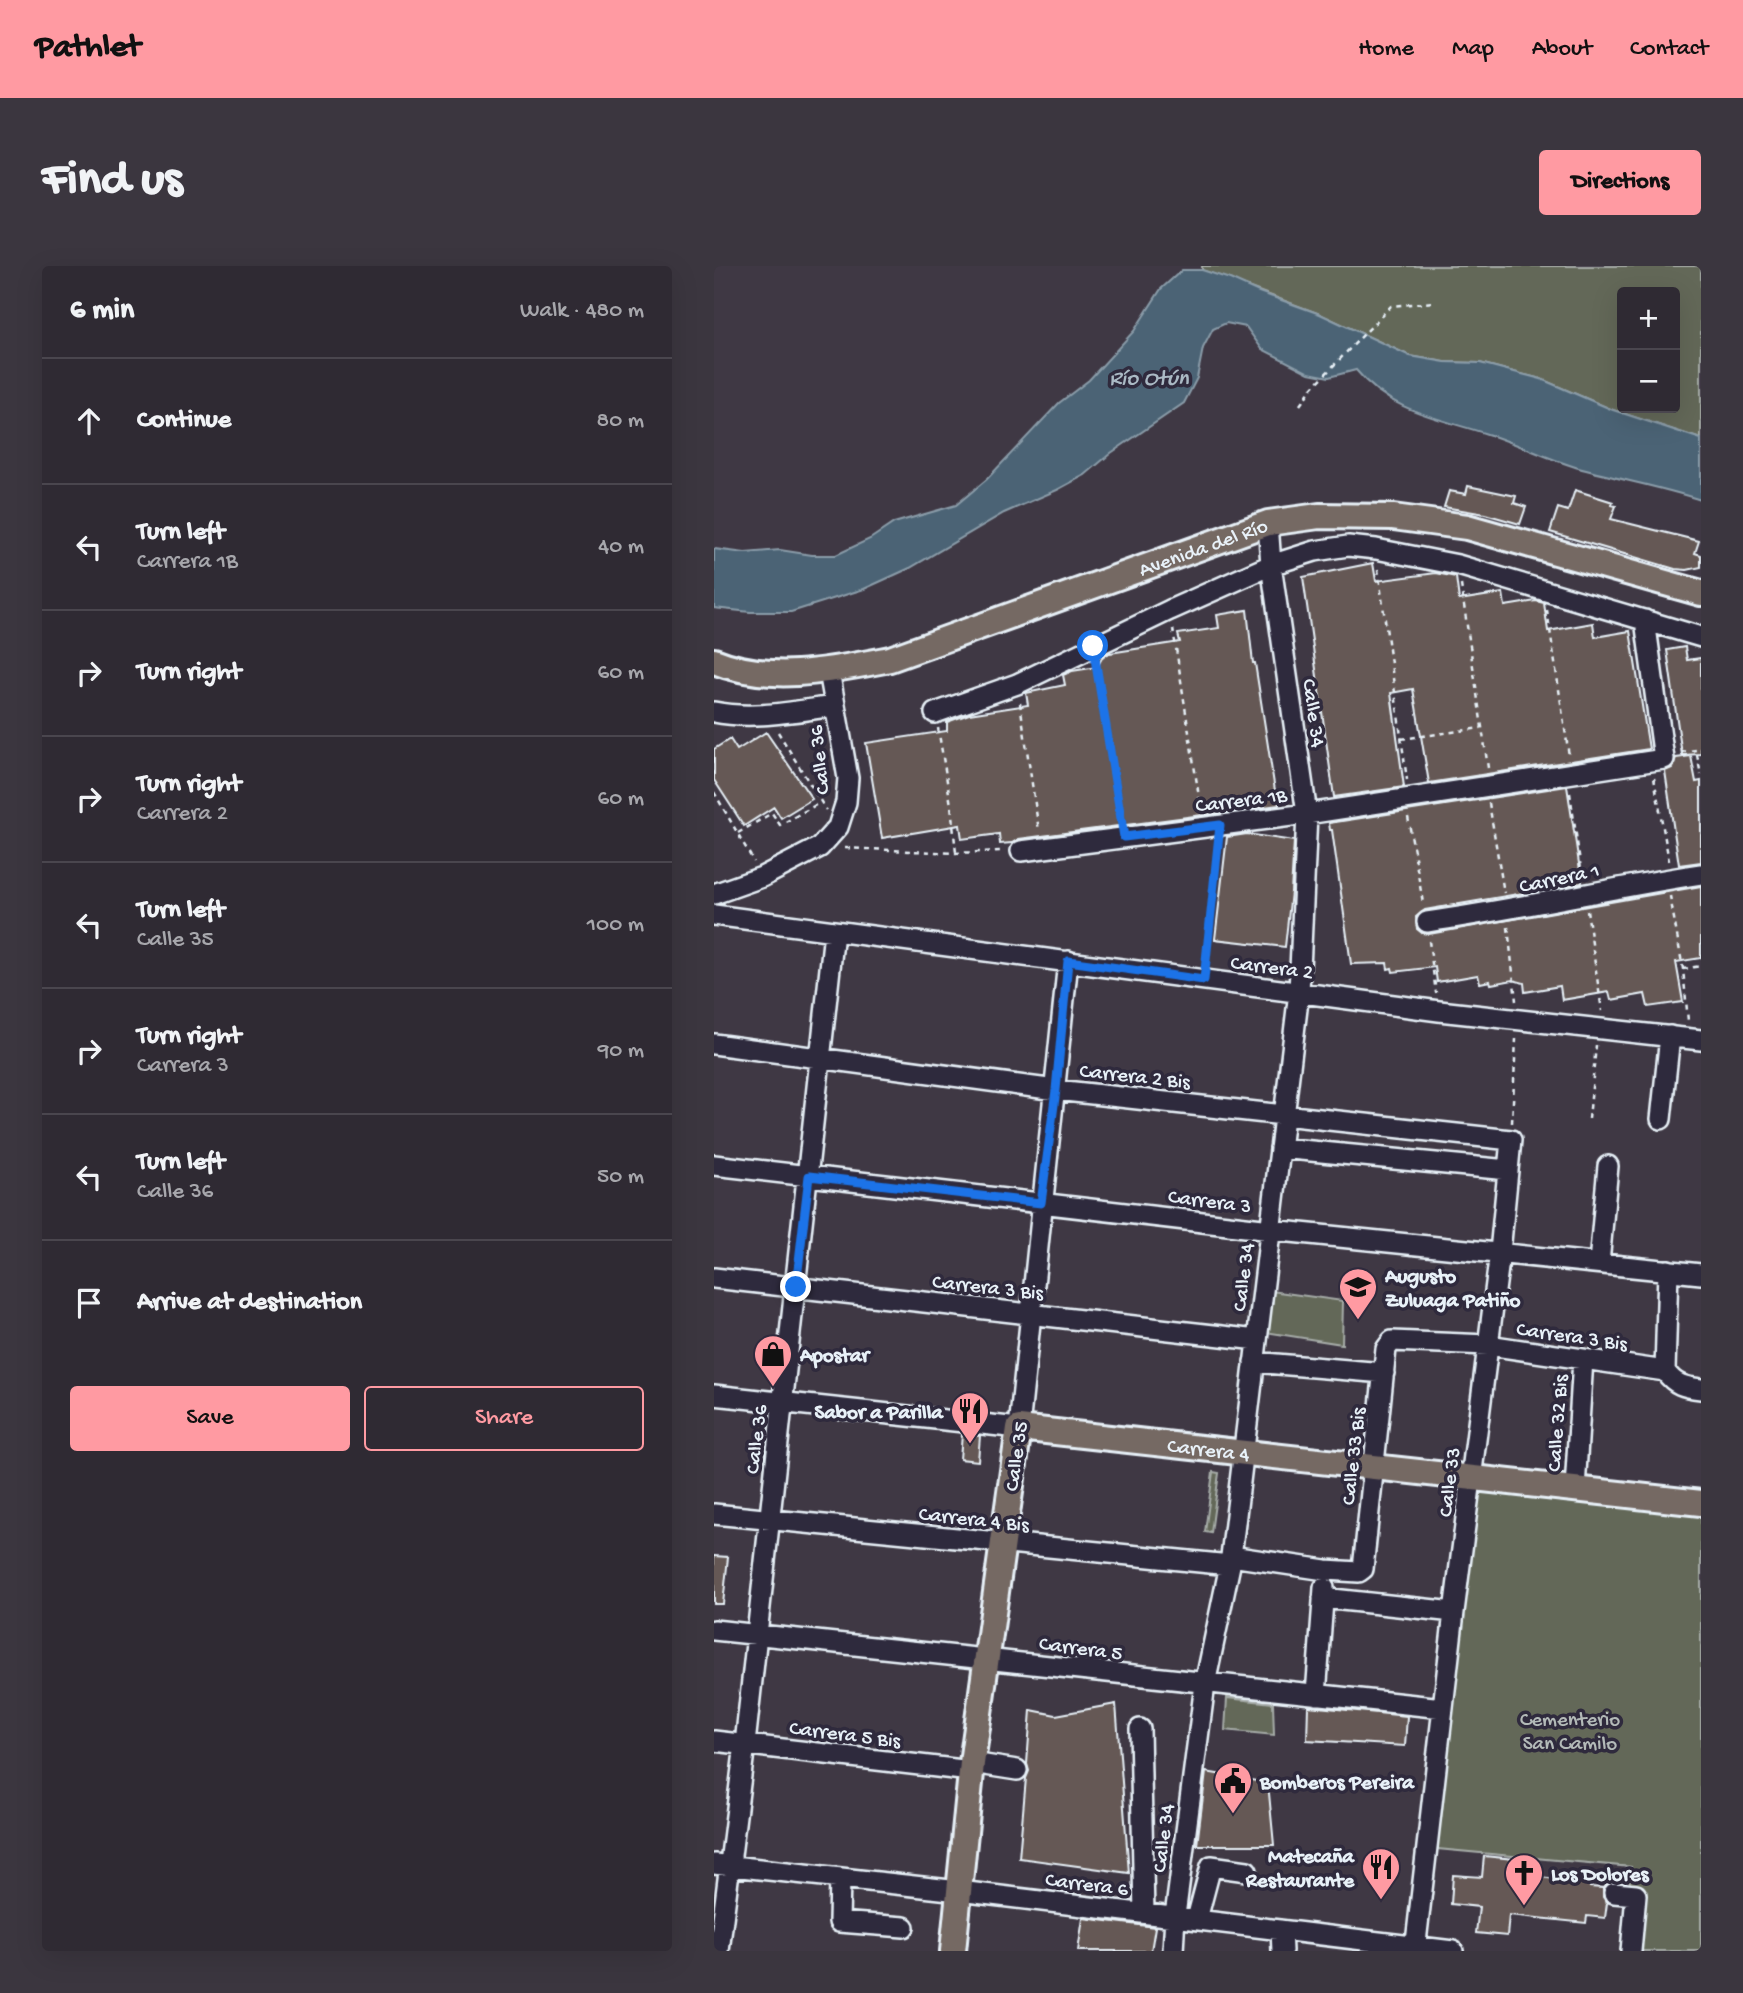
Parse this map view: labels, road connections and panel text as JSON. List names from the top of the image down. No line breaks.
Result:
{"streets":{"main road":["Avenida del Río","Carrera 4","Calle 35"],"street":["Calle 34","Calle 36","Carrera 1B","Carrera 1","Carrera 2","Carrera 2 Bis","Carrera 3","Carrera 3 Bis","Calle 32 Bis","Calle 33 Bis","Calle 33","Carrera 4 Bis","Carrera 5","Carrera 5 Bis","Carrera 6"]},"crossings":[["Avenida del Río","Calle 34"],["Avenida del Río","Calle 36"],["Calle 34","Carrera 1B"],["Calle 34","Carrera 2"],["Calle 34","Carrera 2 Bis"],["Calle 34","Carrera 3"],["Calle 34","Carrera 3 Bis"],["Calle 34","Carrera 4"],["Calle 34","Carrera 4 Bis"],["Calle 34","Carrera 5"],["Calle 34","Carrera 6"],["Calle 36","Carrera 2"],["Calle 36","Carrera 2 Bis"],["Calle 36","Carrera 3"],["Calle 36","Carrera 3 Bis"],["Calle 36","Carrera 4"],["Calle 36","Carrera 4 Bis"],["Calle 36","Carrera 5"],["Calle 36","Carrera 5 Bis"],["Calle 36","Carrera 6"],["Carrera 2","Calle 35"],["Carrera 2 Bis","Calle 35"],["Carrera 2 Bis","Calle 33"],["Carrera 3","Calle 35"],["Carrera 3","Calle 33"],["Carrera 3 Bis","Calle 32 Bis"],["Carrera 3 Bis","Calle 35"],["Carrera 3 Bis","Calle 33 Bis"],["Carrera 3 Bis","Calle 33"],["Calle 32 Bis","Carrera 4"],["Carrera 4","Calle 35"],["Carrera 4","Calle 33 Bis"],["Carrera 4","Calle 33"],["Calle 35","Carrera 4 Bis"],["Calle 35","Carrera 5"],["Calle 35","Carrera 5 Bis"],["Calle 35","Carrera 6"],["Calle 33","Carrera 5"],["Calle 33","Carrera 6"]],"water":["Río Otún"],"parks":["Cementerio San Camilo"],"places":{"school or university":["Augusto Zuluaga Patiño"],"shop":["Apostar"],"restaurant":["Sabor a Parilla","Matecaña Restaurante"],"public building":["Bomberos Pereira"],"church":["Los Dolores"]},"page":{"header":"Pathlet","nav":["Home","Map","About","Contact"],"buttons":["Directions",["Save","Share"]],"title":"Find us","heading":["6 min","Walk · 480 m"],"map_buttons":["+","−"],"list":[["Continue","80 m"],["Turn left","Carrera 1B","40 m"],["Turn right","60 m"],["Turn right","Carrera 2","60 m"],["Turn left","Calle 35","100 m"],["Turn right","Carrera 3","90 m"],["Turn left","Calle 36","50 m"],"Arrive at destination"]}}
